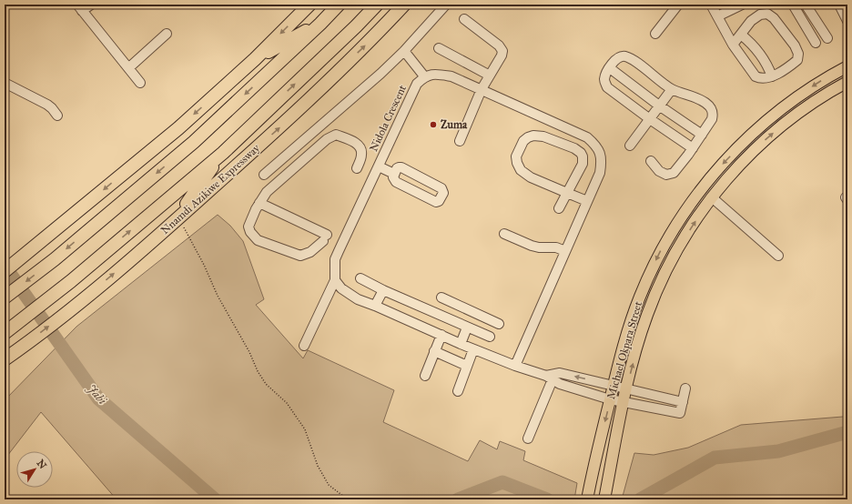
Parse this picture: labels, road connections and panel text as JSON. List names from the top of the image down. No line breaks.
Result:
{"streets":{"highway":["Nnamdi Azikiwe Expressway"],"main road":["Michael Okpara Street"],"street":["Nidola Crescent"]},"water":["Jabi"],"places":["Zuma"],"north":"top right"}
